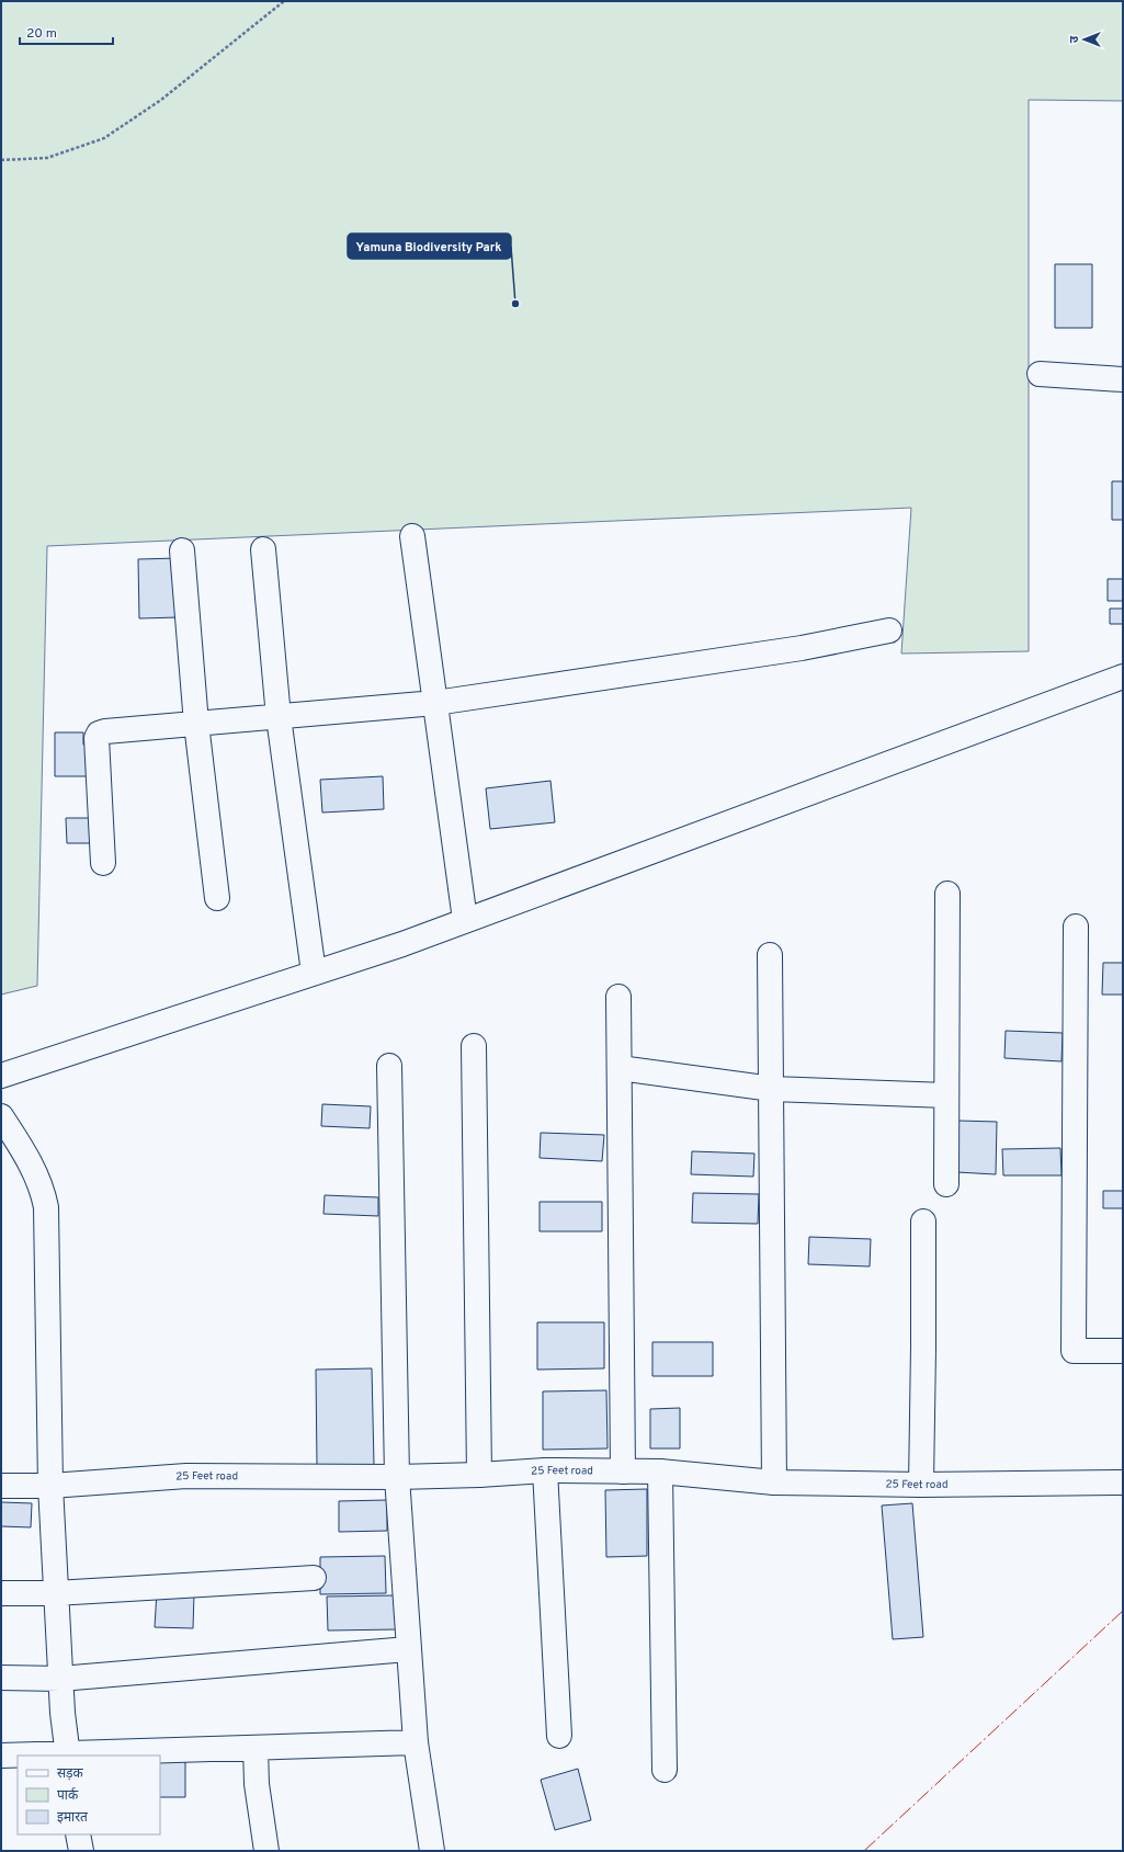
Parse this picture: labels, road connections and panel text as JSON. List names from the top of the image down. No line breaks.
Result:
{"streets":{"street":["25 Feet road"]},"places":["Yamuna Biodiversity Park"],"legend":["सड़क","पार्क","इमारत"],"scale_bar":"20 m","north":"left"}
